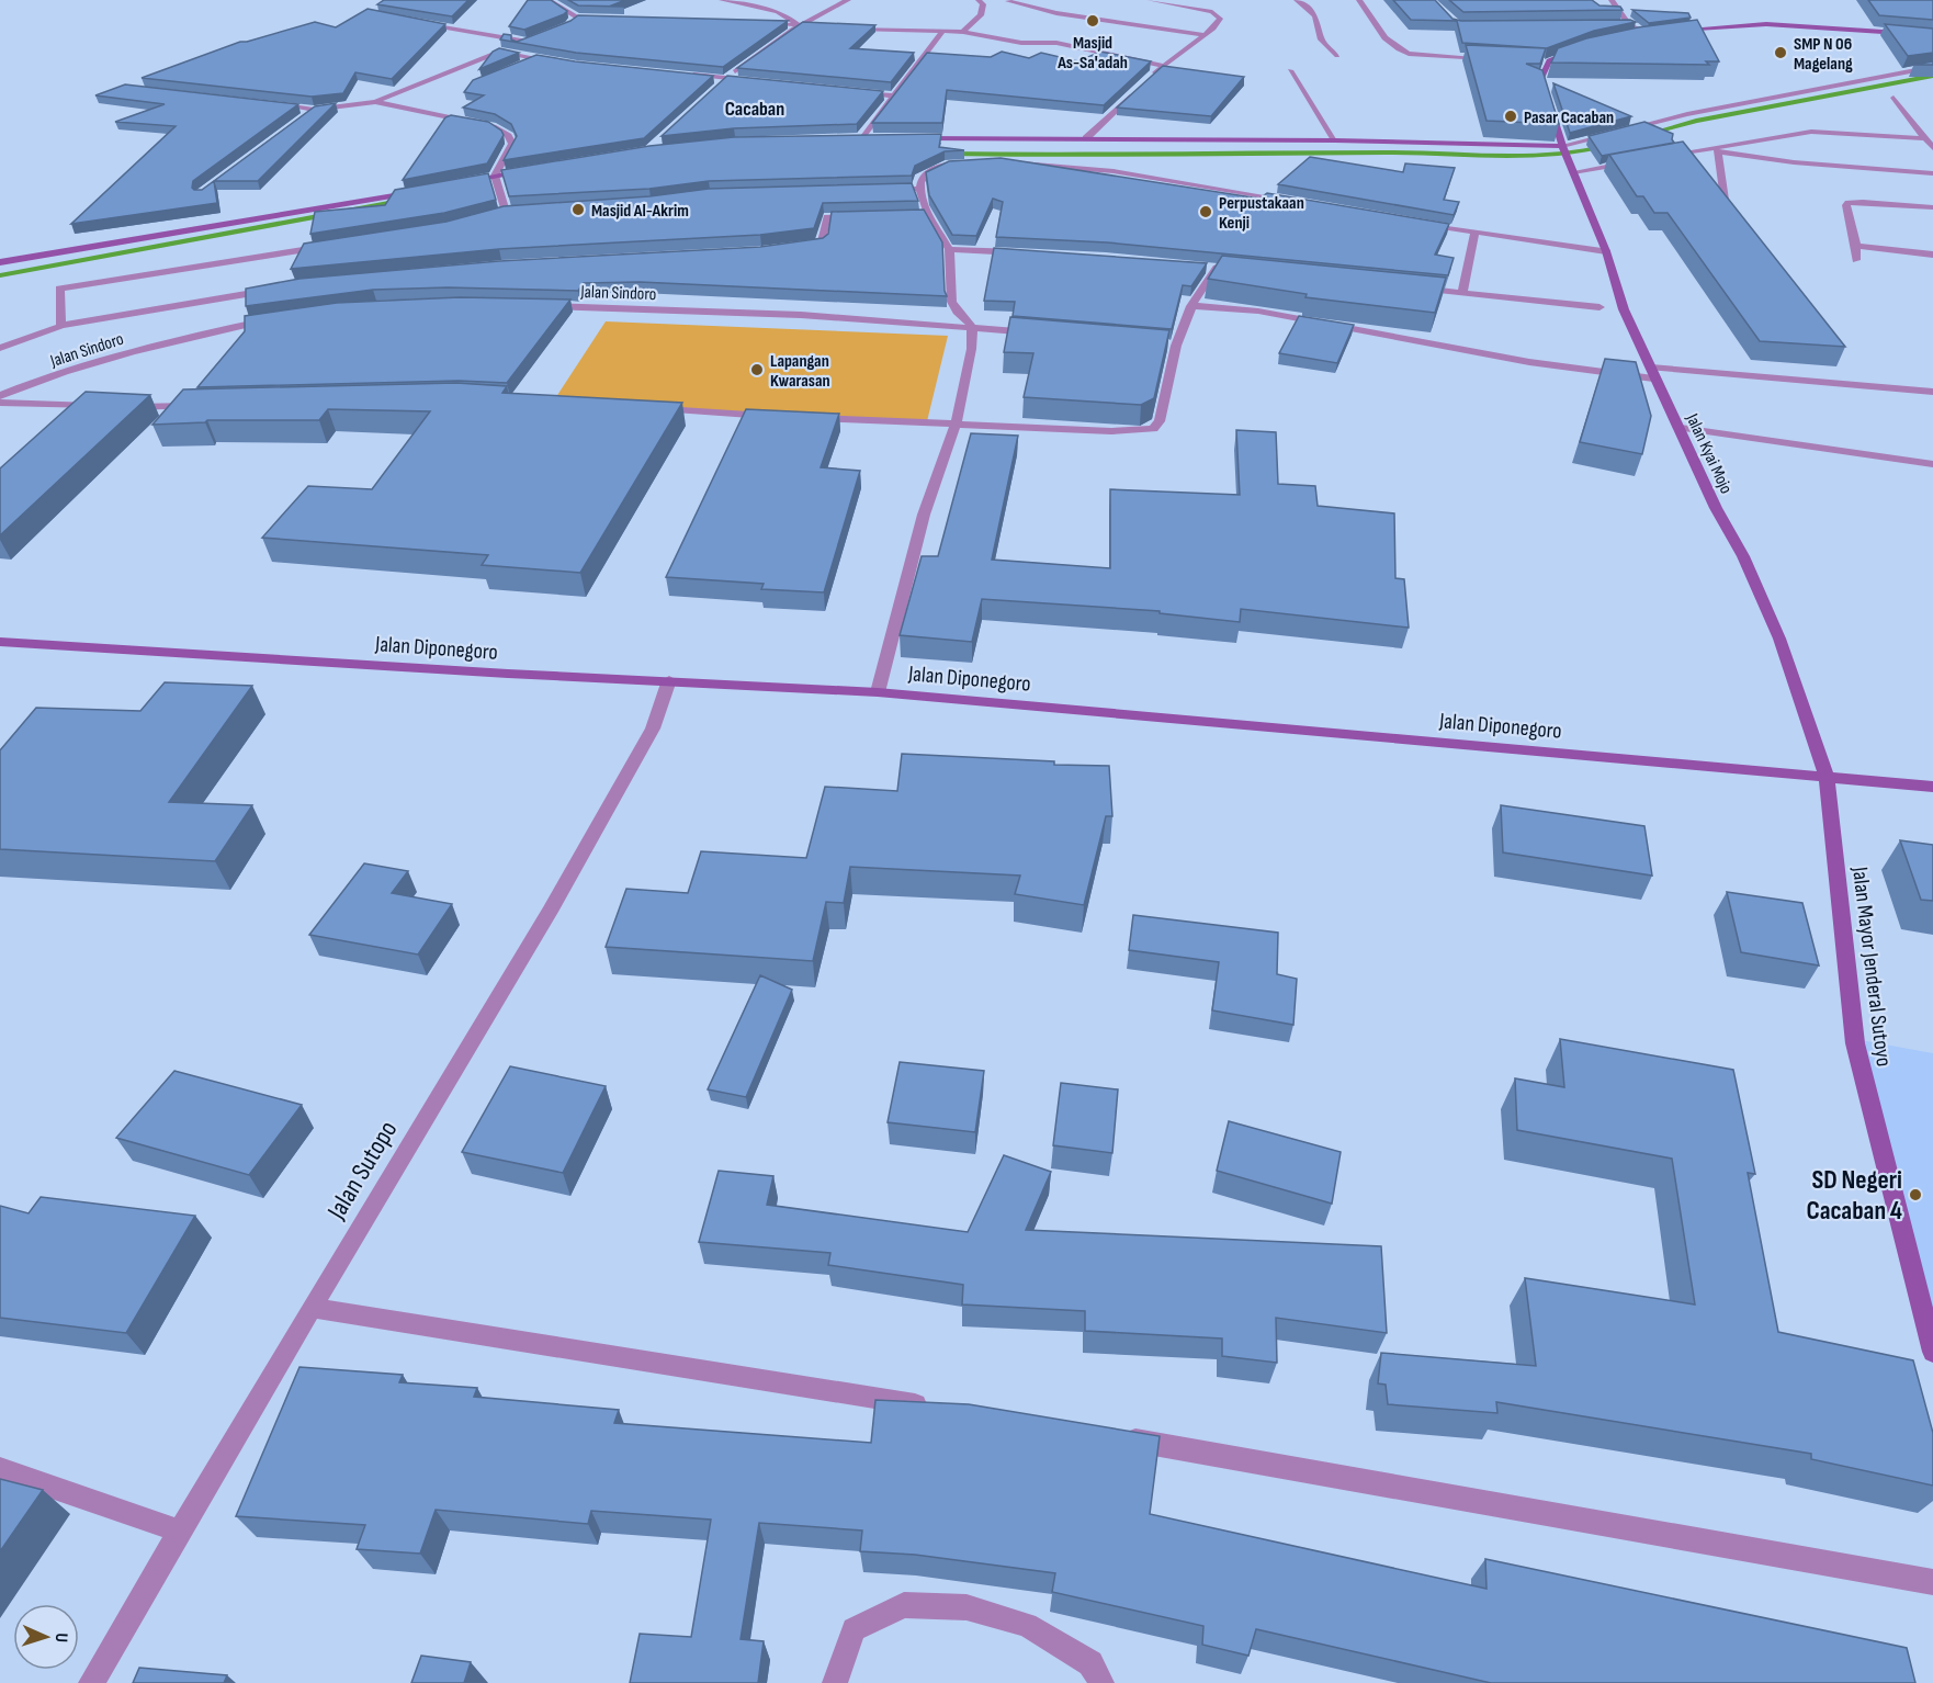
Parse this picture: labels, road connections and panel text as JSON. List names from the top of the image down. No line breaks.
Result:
{"streets":{"street":["Jalan Sindoro","Jalan Kyai Mojo","Jalan Diponegoro","Jalan Mayor Jenderal Sutoyo","Jalan Sutopo"]},"crossings":[["Jalan Kyai Mojo","Jalan Diponegoro"],["Jalan Kyai Mojo","Jalan Mayor Jenderal Sutoyo"],["Jalan Diponegoro","Jalan Mayor Jenderal Sutoyo"],["Jalan Diponegoro","Jalan Sutopo"]],"districts":["Cacaban"],"places":["Masjid As-Sa'adah","SMP N 06 Magelang","Pasar Cacaban","Masjid Al-Akrim","Perpustakaan Kenji","Lapangan Kwarasan","SD Negeri Cacaban 4"],"north":"right"}
